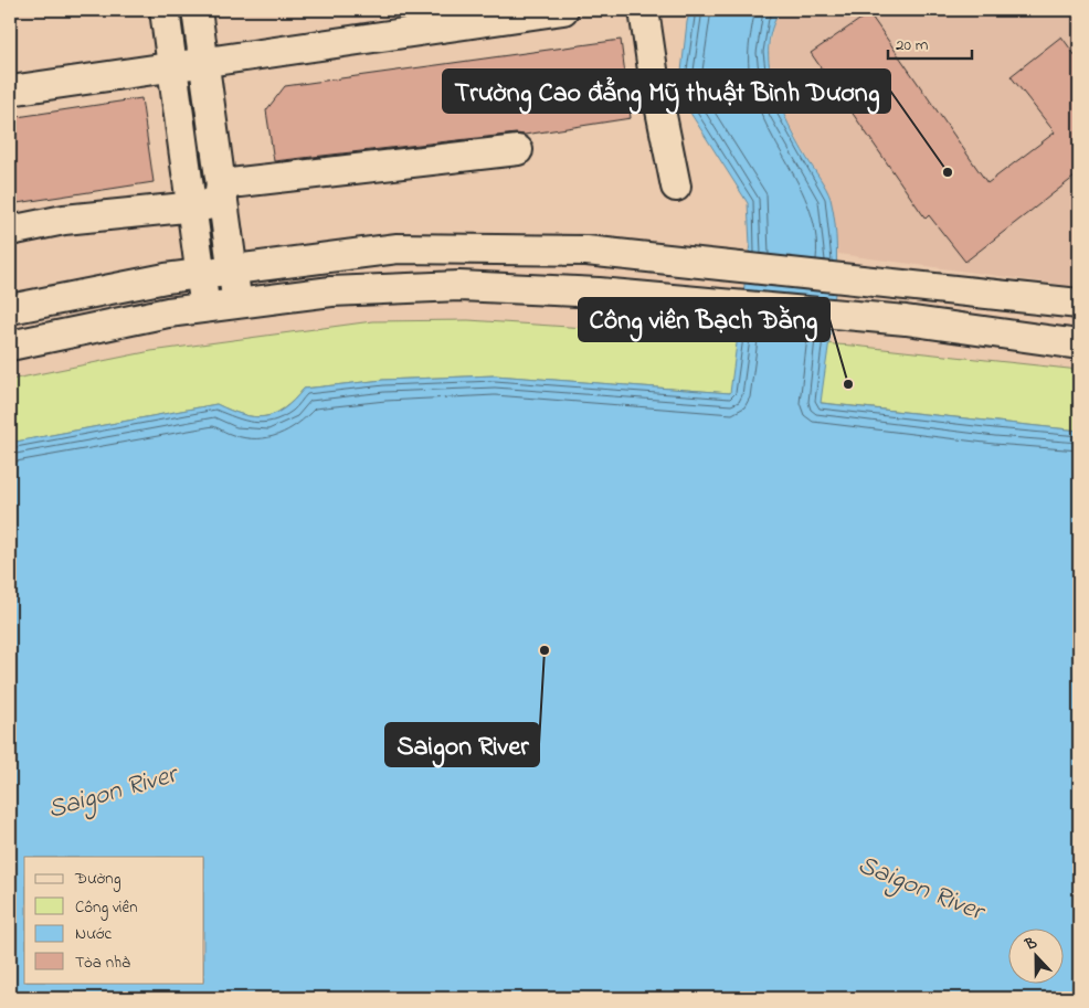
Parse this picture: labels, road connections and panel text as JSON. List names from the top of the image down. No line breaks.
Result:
{"water":["Saigon River"],"places":["Trường Cao đẳng Mỹ thuật Bình Dương","Công viên Bạch Đằng","Saigon River"],"legend":["Đường","Công viên","Nước","Tòa nhà"],"scale_bar":"20 m","north":"top"}
